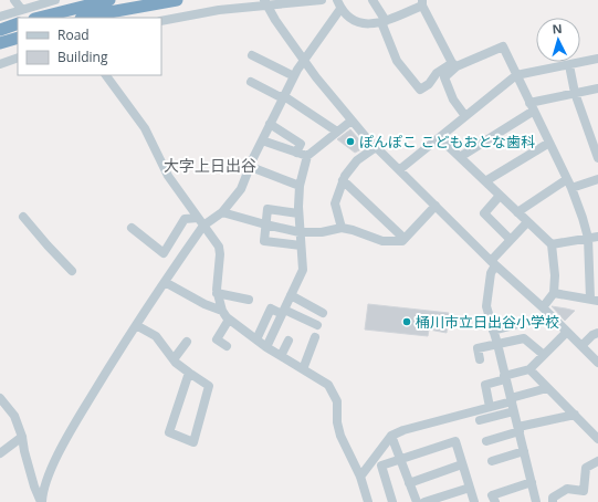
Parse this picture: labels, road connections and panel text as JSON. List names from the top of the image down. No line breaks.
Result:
{"districts":["大字上日出谷"],"places":["ぽんぽこ こどもおとな歯科","桶川市立日出谷小学校"],"legend":["Road","Building"],"north":"top"}
